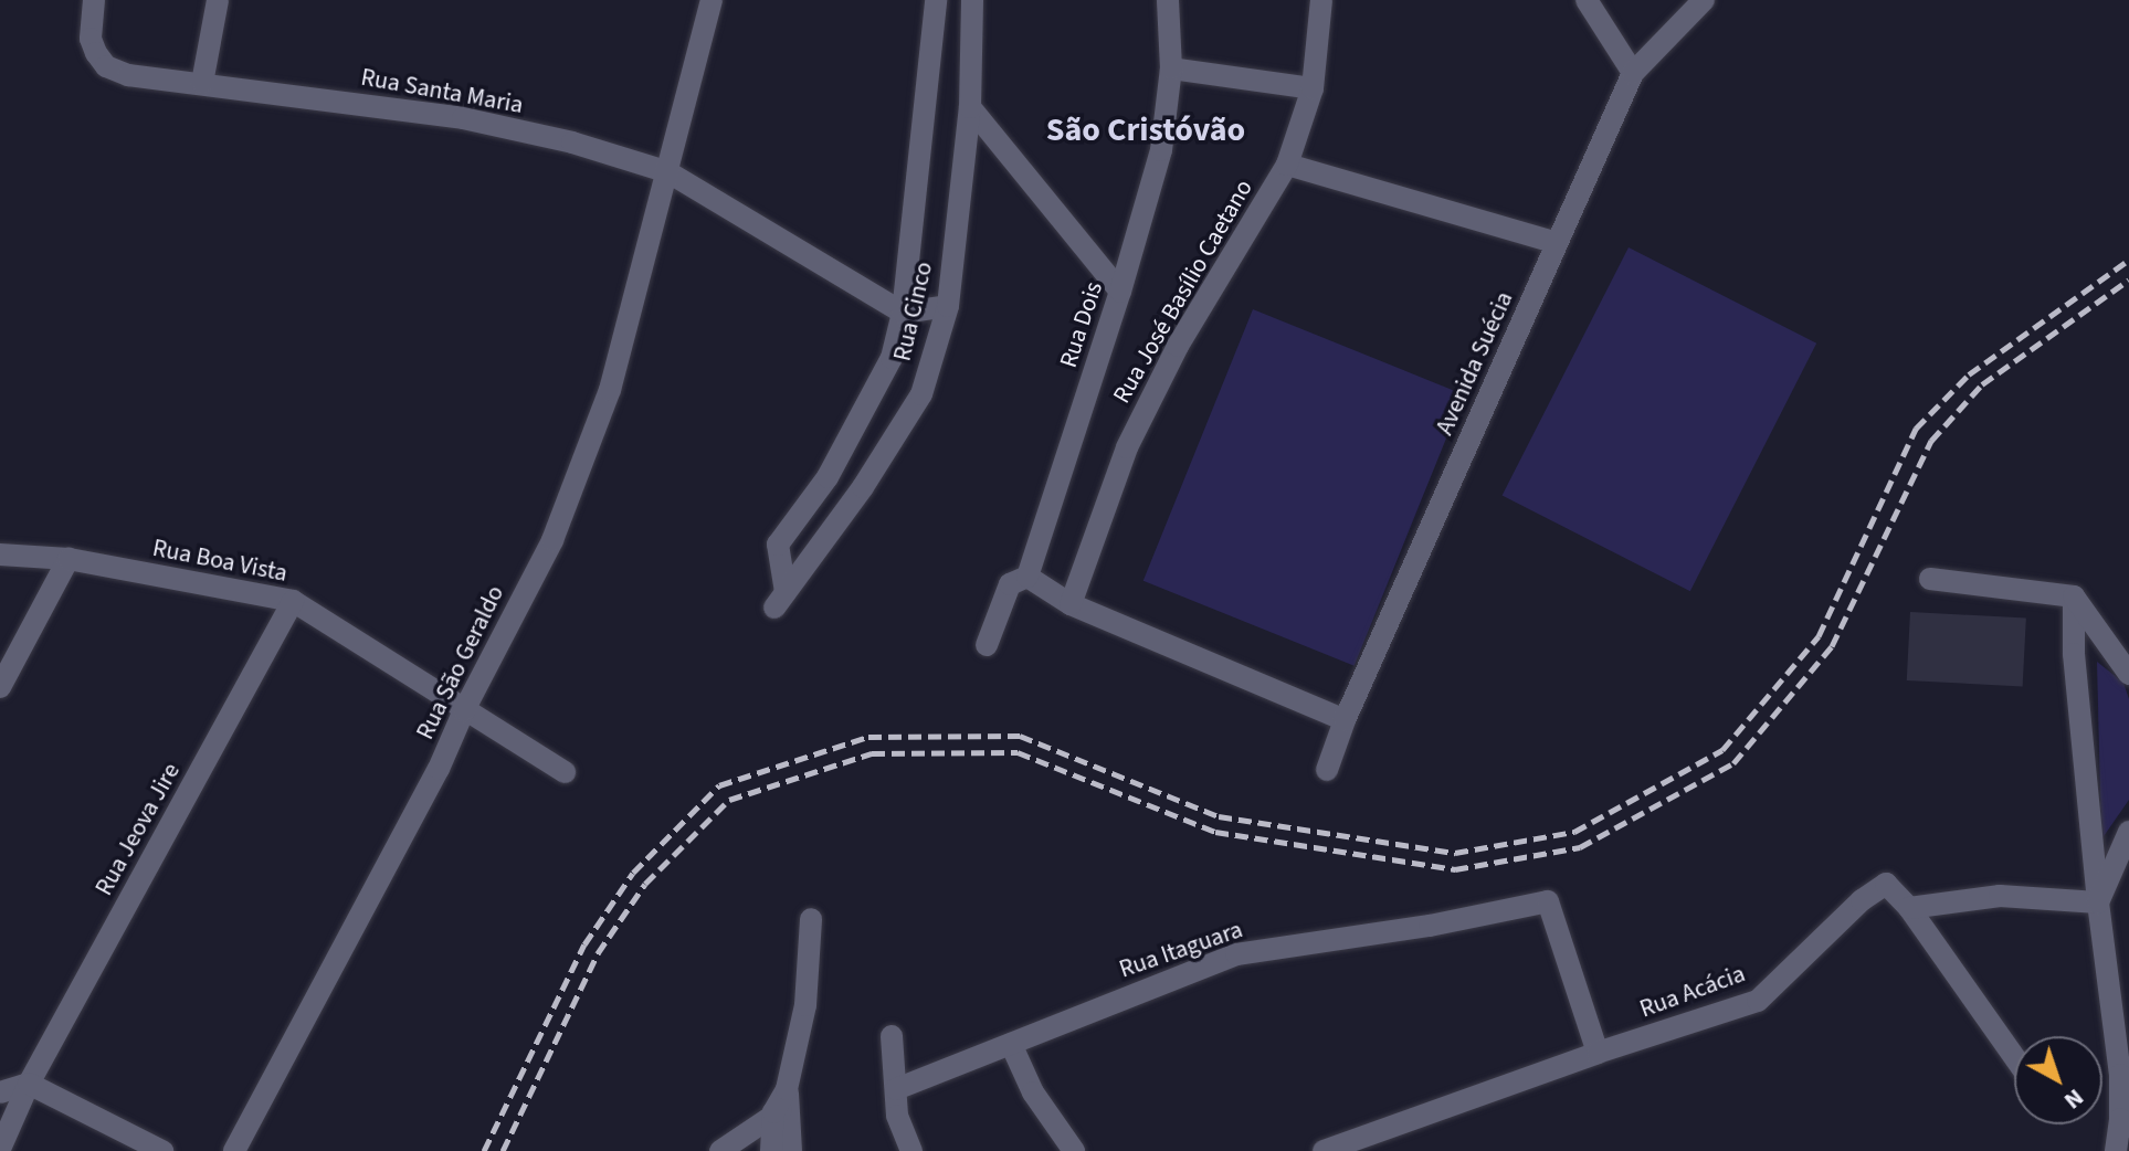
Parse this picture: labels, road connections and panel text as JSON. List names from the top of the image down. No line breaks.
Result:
{"streets":{"street":["Rua Santa Maria","Rua José Basílio Caetano","Rua Cinco","Rua Dois","Avenida Suécia","Rua Boa Vista","Rua São Geraldo","Rua Jeova Jire","Rua Itaguara","Rua Acácia"]},"crossings":[["Rua Santa Maria","Rua Cinco"],["Rua Santa Maria","Rua São Geraldo"],["Rua Boa Vista","Rua São Geraldo"],["Rua Boa Vista","Rua Jeova Jire"],["Rua Itaguara","Rua Acácia"]],"districts":["São Cristóvão"],"north":"bottom right"}
